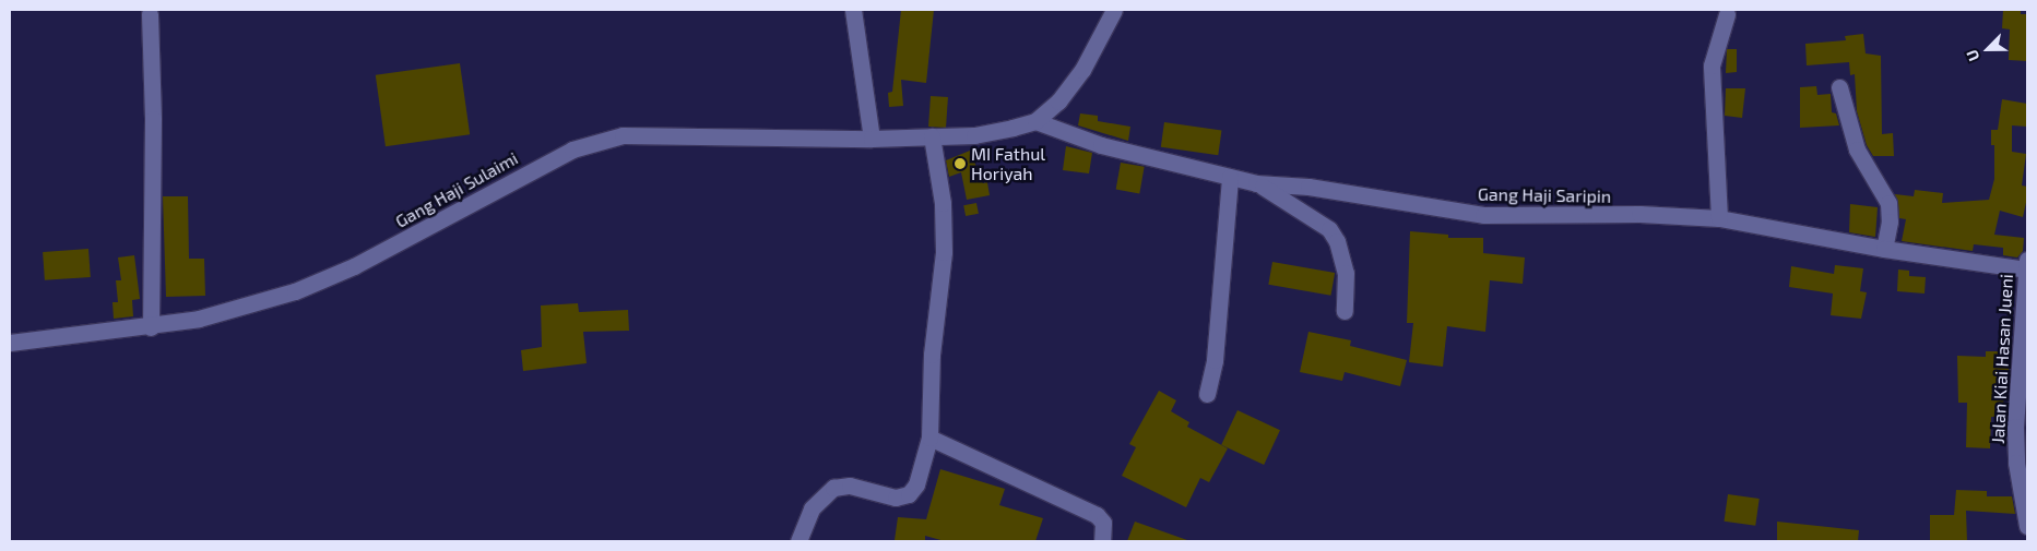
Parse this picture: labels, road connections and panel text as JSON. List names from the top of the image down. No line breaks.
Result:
{"streets":{"street":["Gang Haji Sulaimi","Gang Haji Saripin","Jalan Kiai Hasan Jueni"]},"crossings":[["Gang Haji Sulaimi","Gang Haji Saripin"],["Gang Haji Saripin","Jalan Kiai Hasan Jueni"]],"places":["MI Fathul Horiyah"],"north":"bottom left"}
